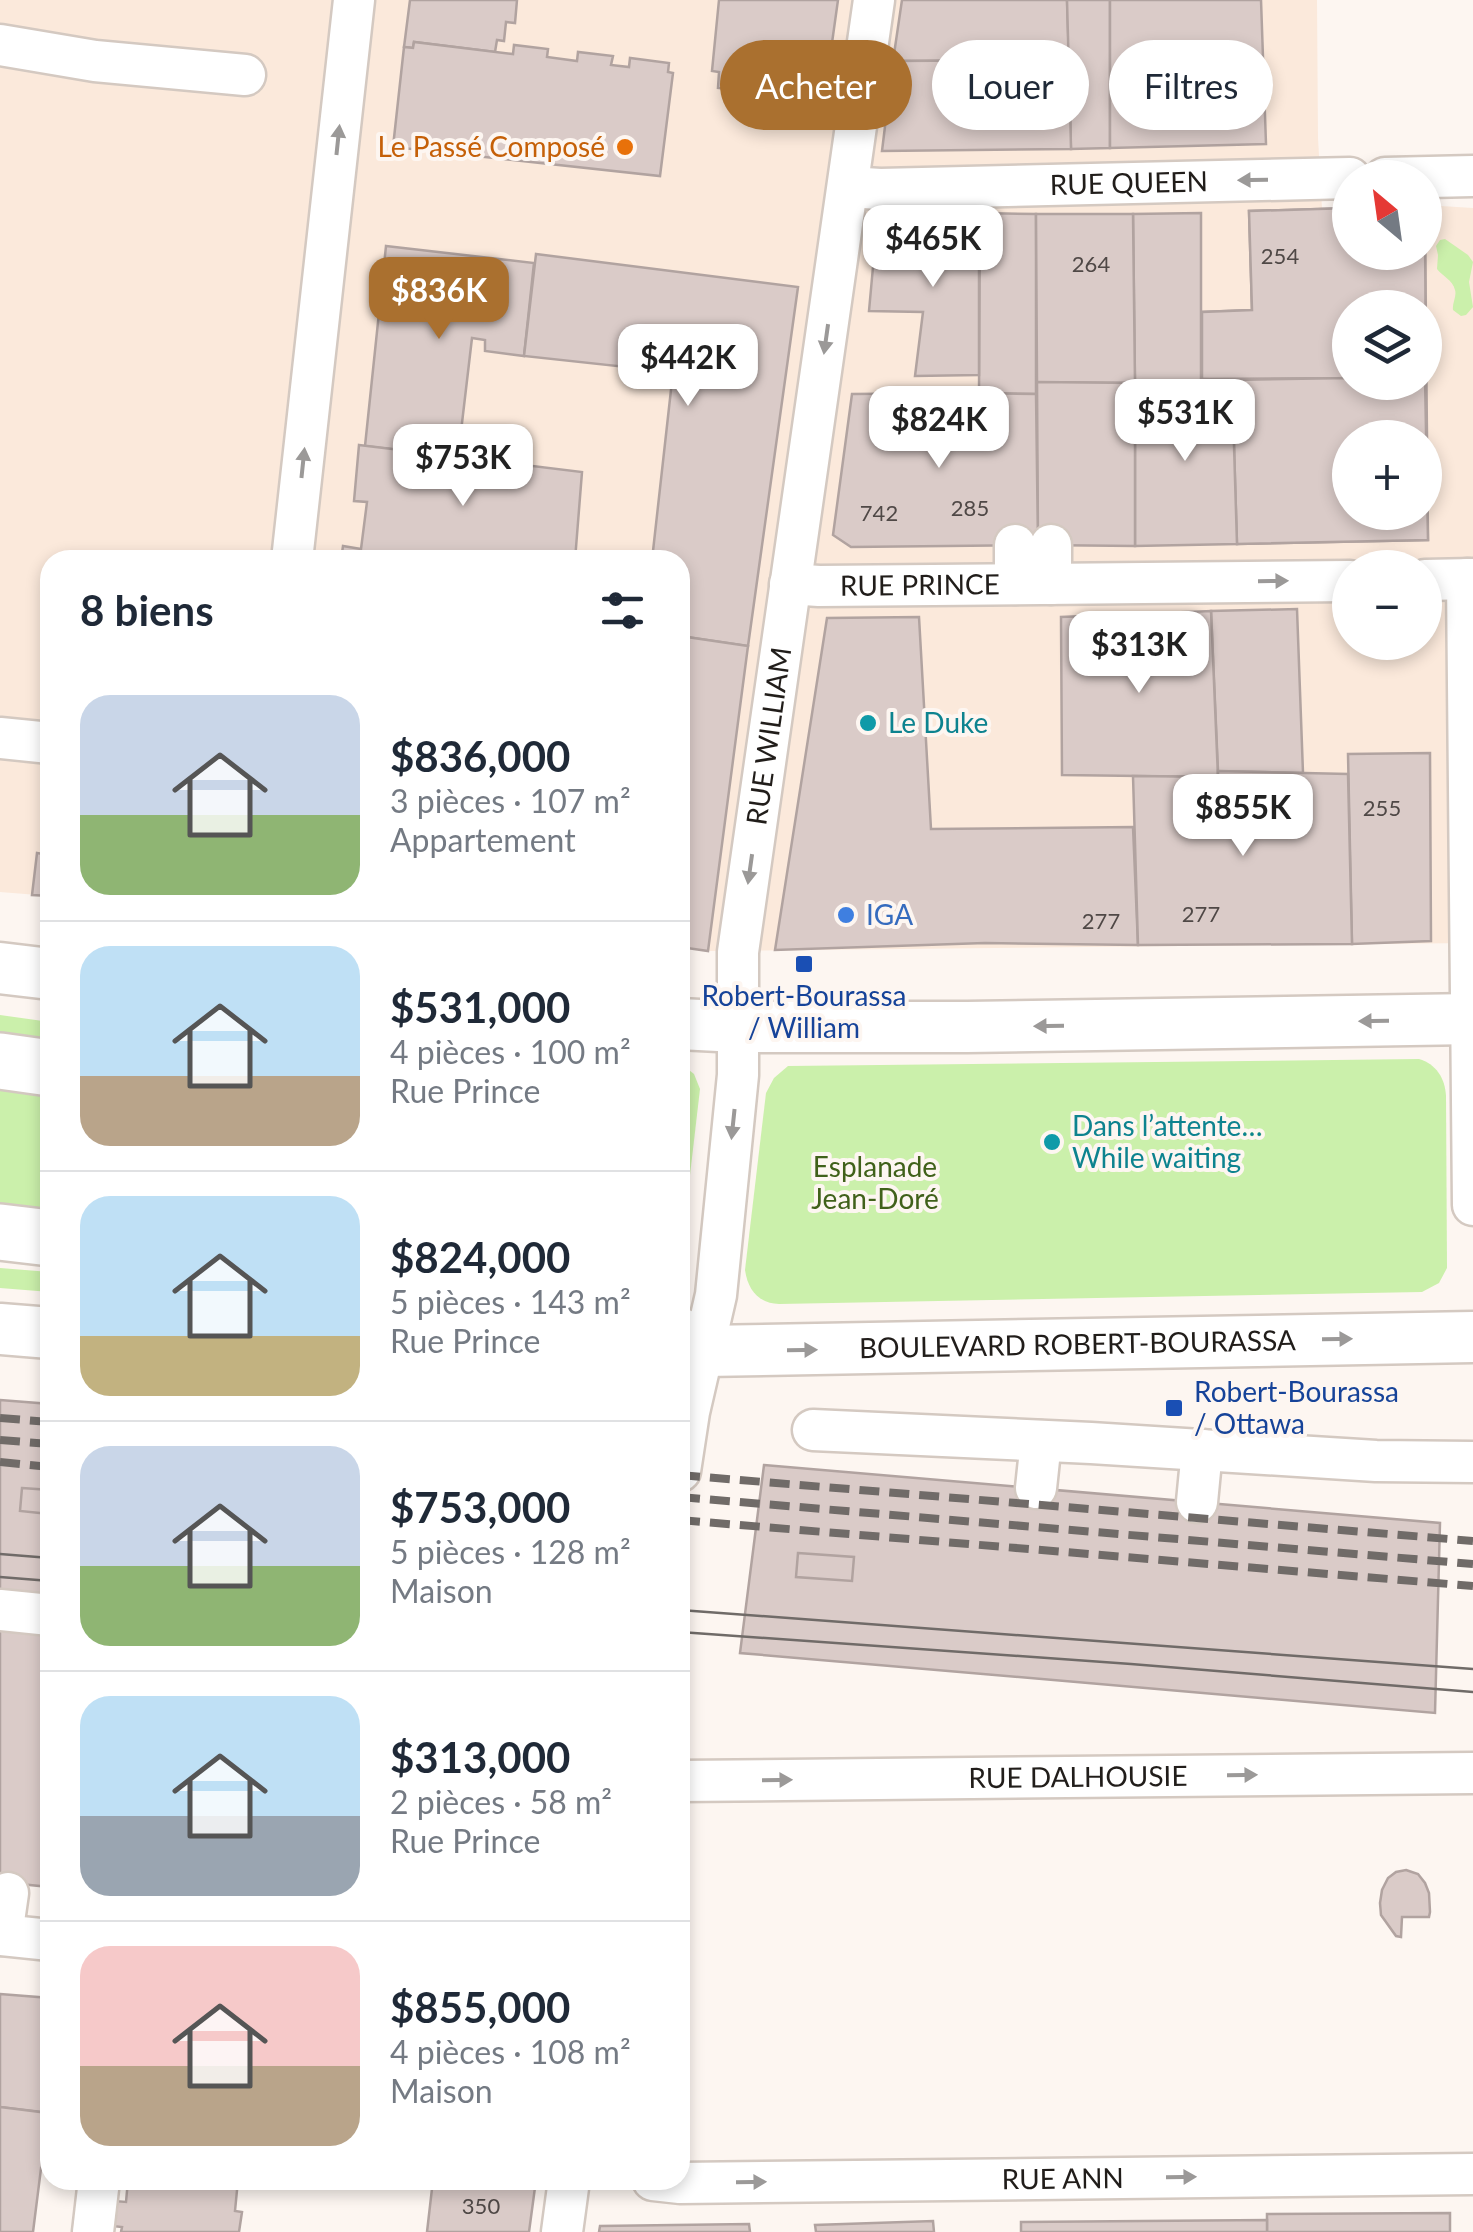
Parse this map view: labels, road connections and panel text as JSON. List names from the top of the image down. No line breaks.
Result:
{"streets":{"main road":["BOULEVARD ROBERT-BOURASSA"],"street":["RUE QUEEN","RUE PRINCE","RUE WILLIAM","RUE DALHOUSIE","RUE ANN"]},"crossings":[["RUE QUEEN","RUE WILLIAM"],["RUE PRINCE","RUE WILLIAM"]],"one_way":["RUE QUEEN","RUE PRINCE","RUE WILLIAM","RUE ANN"],"parks":["Esplanade Jean-Doré"],"places":{"other":["Le Passé Composé","Le Duke","IGA","Dans l’attente… While waiting"],"transit":["Robert-Bourassa / William","Robert-Bourassa / Ottawa"]},"house_numbers":["254","264","285","742","255","277","277","350"],"north":"top left","page":{"chip":["Acheter","Louer","Filtres"],"map_buttons":["+","−"],"price":["$465K","$836K","$442K","$531K","$824K","$753K","$313K","$855K"],"heading":"8 biens","list":[{"name":"$836,000","note":"3 pièces · 107 m² · Appartement"},{"name":"$531,000","note":"4 pièces · 100 m² · Rue Prince"},{"name":"$824,000","note":"5 pièces · 143 m² · Rue Prince"},{"name":"$753,000","note":"5 pièces · 128 m² · Maison"},{"name":"$313,000","note":"2 pièces · 58 m² · Rue Prince"},{"name":"$855,000","note":"4 pièces · 108 m² · Maison"}]}}
